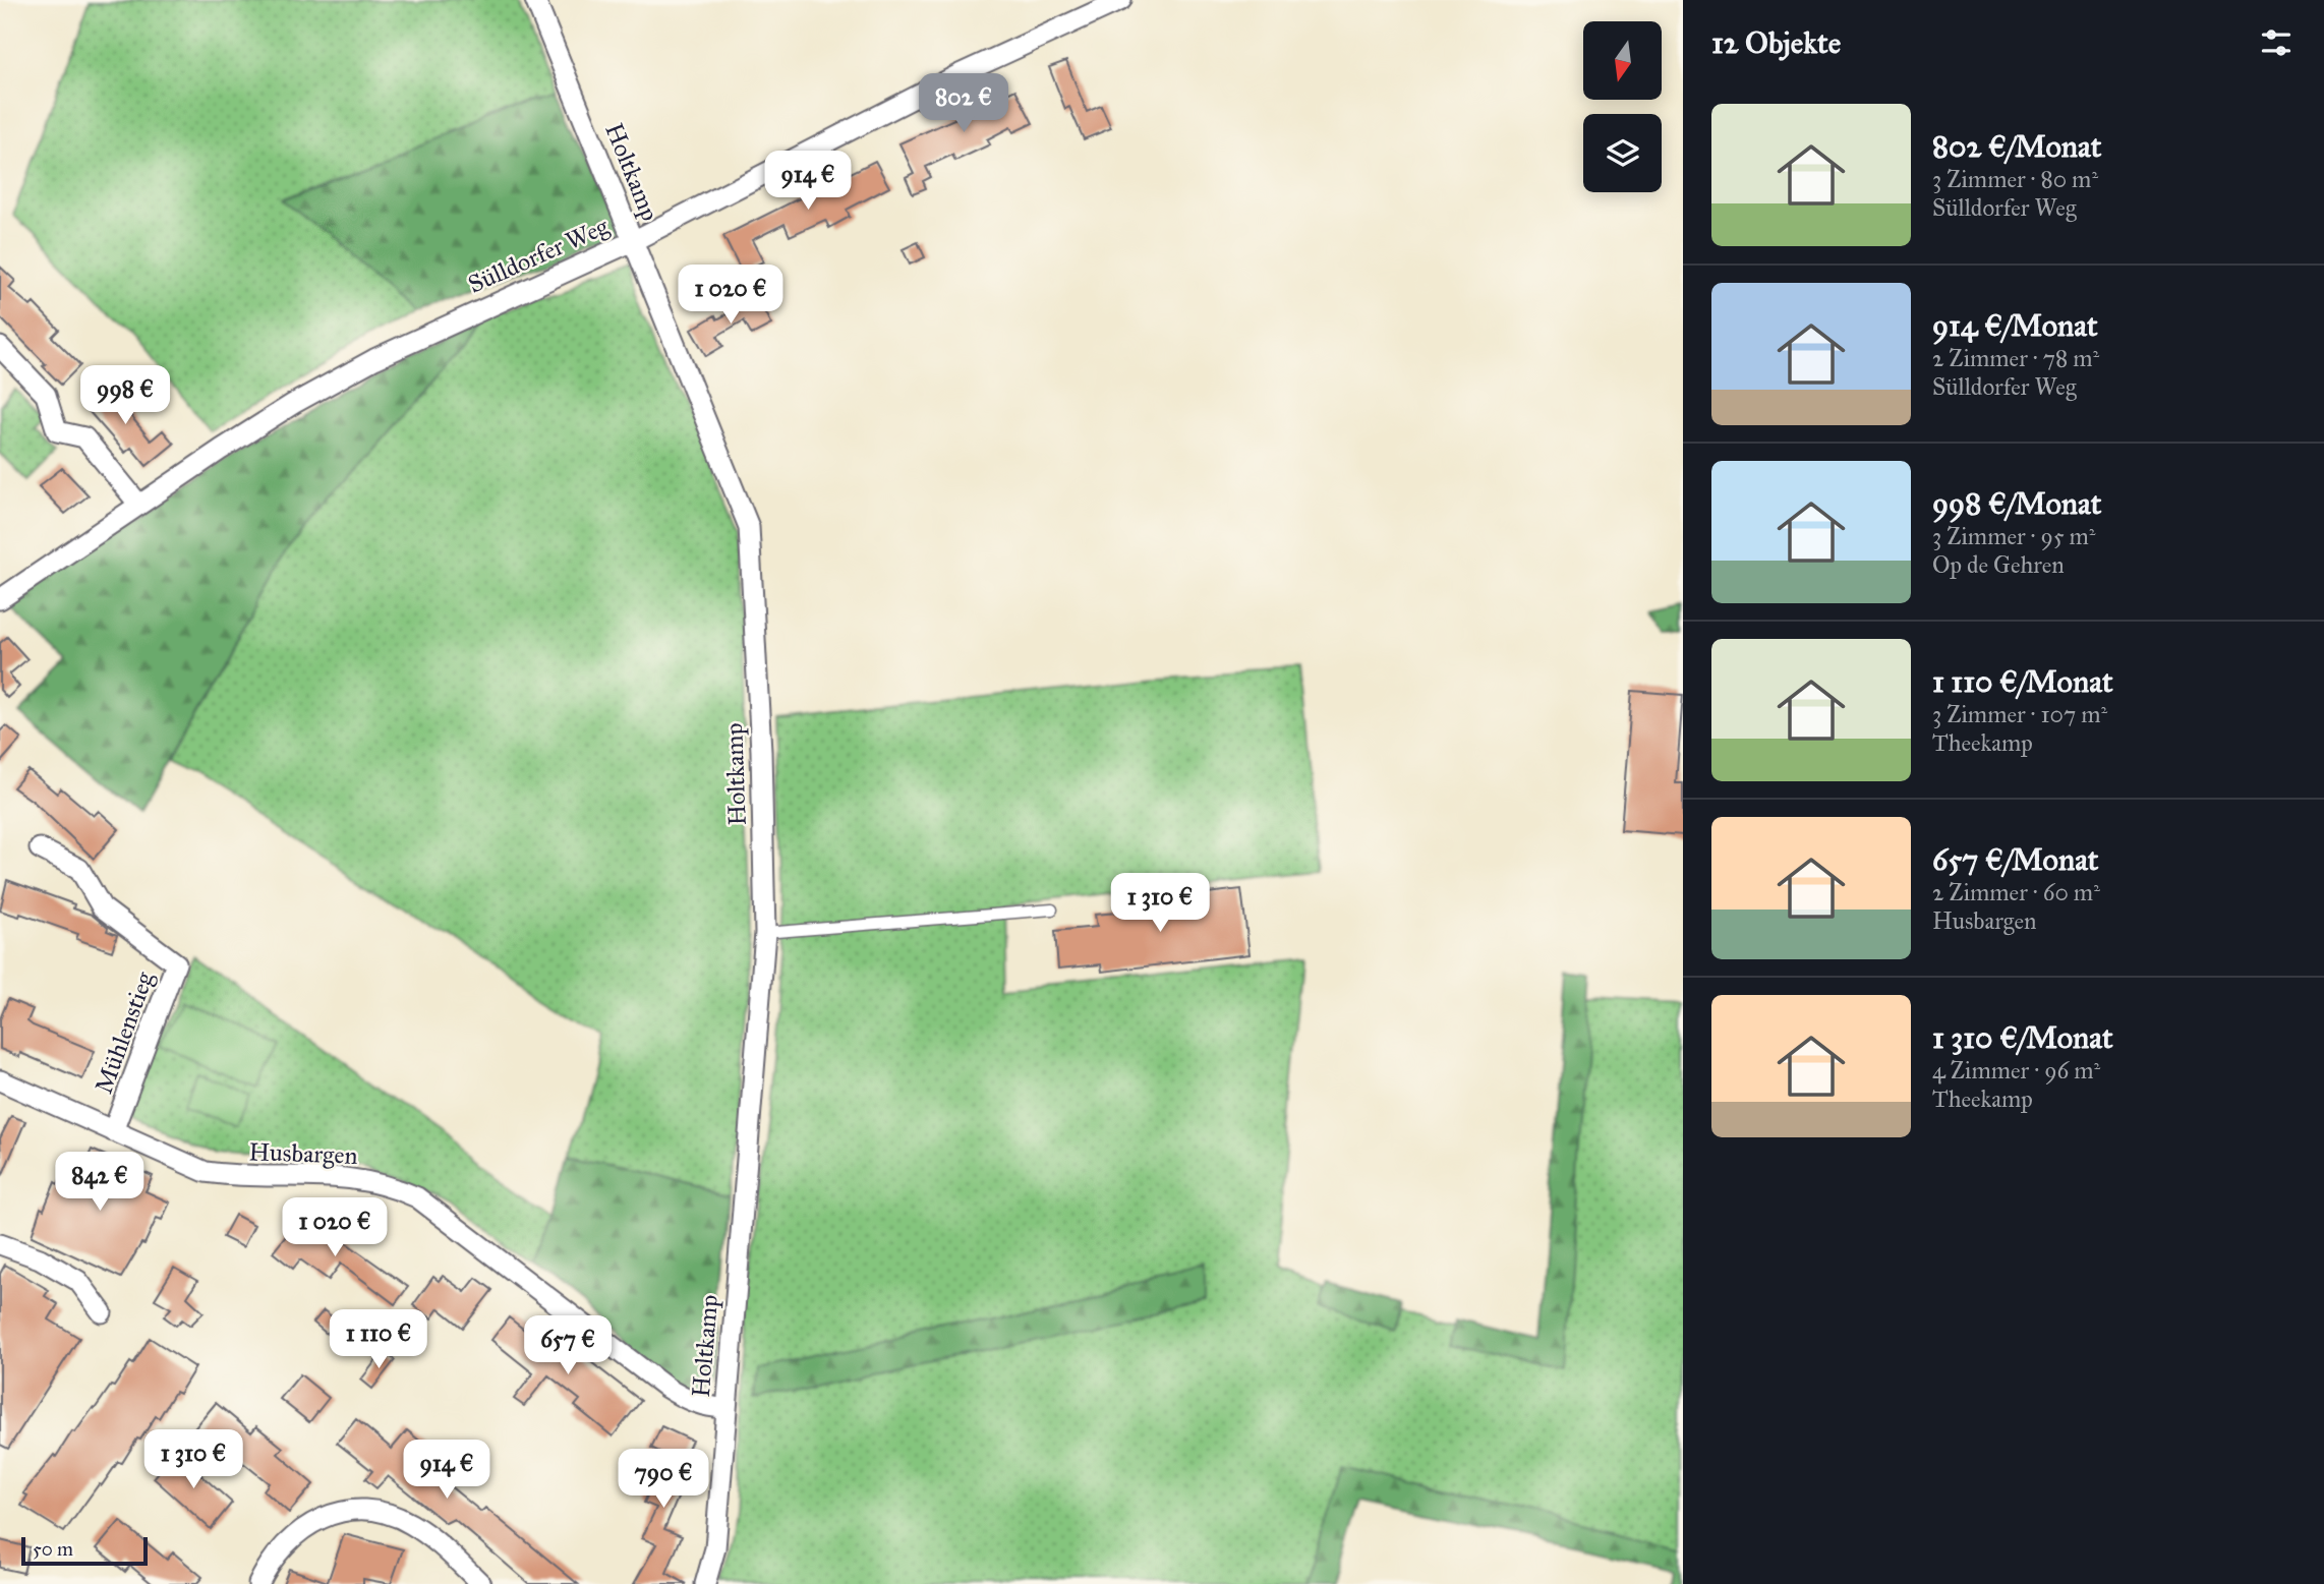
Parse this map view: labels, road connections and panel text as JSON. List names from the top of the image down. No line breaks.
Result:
{"streets":{"street":["Holtkamp","Sülldorfer Weg","Mühlenstieg","Husbargen"]},"crossings":[["Holtkamp","Sülldorfer Weg"],["Holtkamp","Husbargen"],["Mühlenstieg","Husbargen"]],"scale_bar":"50 m","north":"bottom","page":{"heading":"12 Objekte","price":["802 €","914 €","1 020 €","998 €","1 310 €","842 €","1 020 €","1 110 €","657 €","1 310 €","914 €","790 €"],"list":[{"name":"802 €/Monat","note":"3 Zimmer · 80 m² · Sülldorfer Weg"},{"name":"914 €/Monat","note":"2 Zimmer · 78 m² · Sülldorfer Weg"},{"name":"998 €/Monat","note":"3 Zimmer · 95 m² · Op de Gehren"},{"name":"1 110 €/Monat","note":"3 Zimmer · 107 m² · Theekamp"},{"name":"657 €/Monat","note":"2 Zimmer · 60 m² · Husbargen"},{"name":"1 310 €/Monat","note":"4 Zimmer · 96 m² · Theekamp"}],"scale":"50 m"}}
